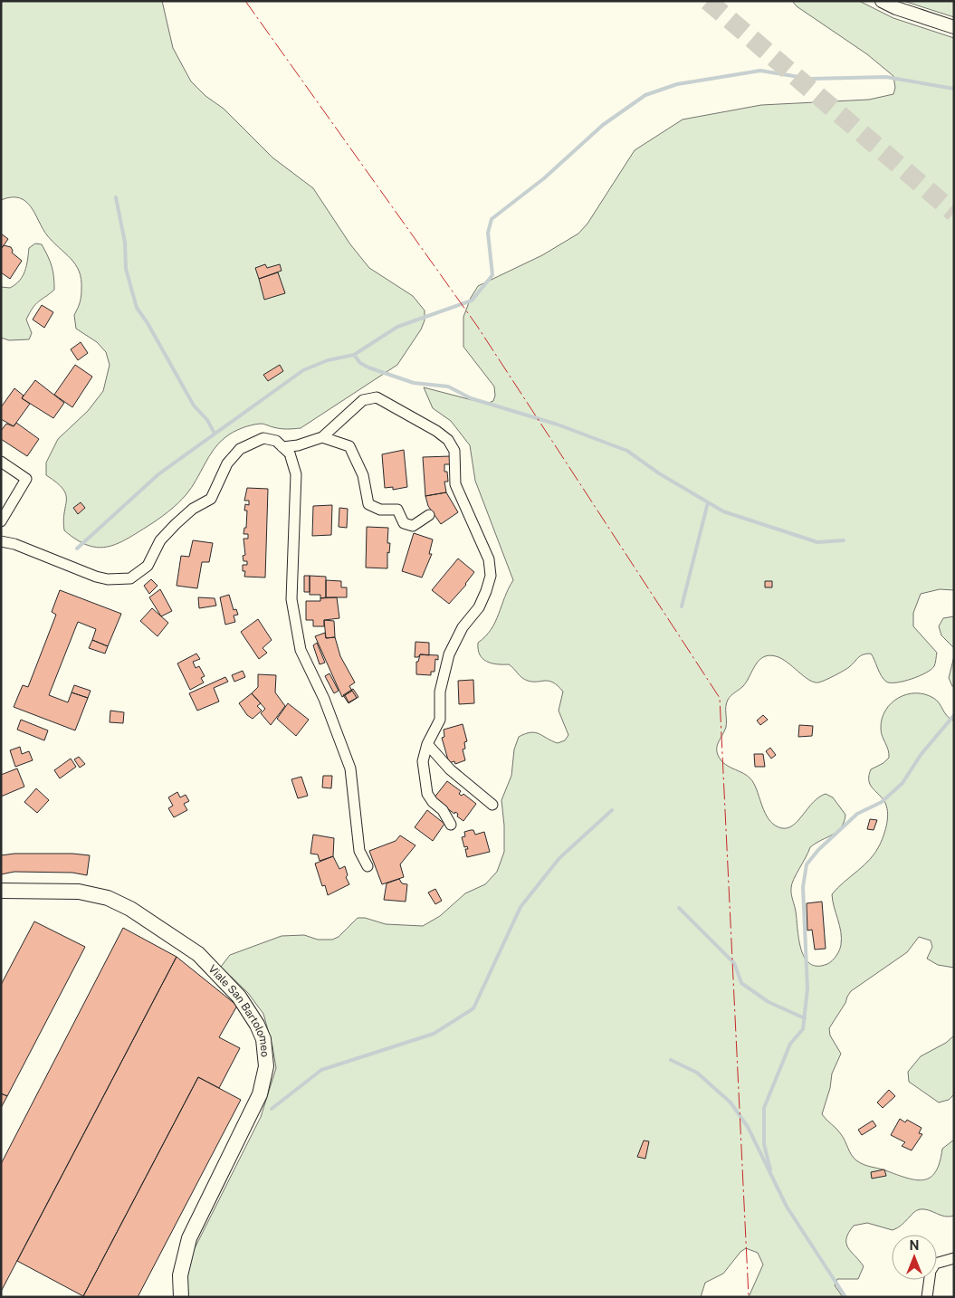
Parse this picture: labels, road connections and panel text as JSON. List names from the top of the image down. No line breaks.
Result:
{"streets":{"main road":["Viale San Bartolomeo"]},"north":"top"}
